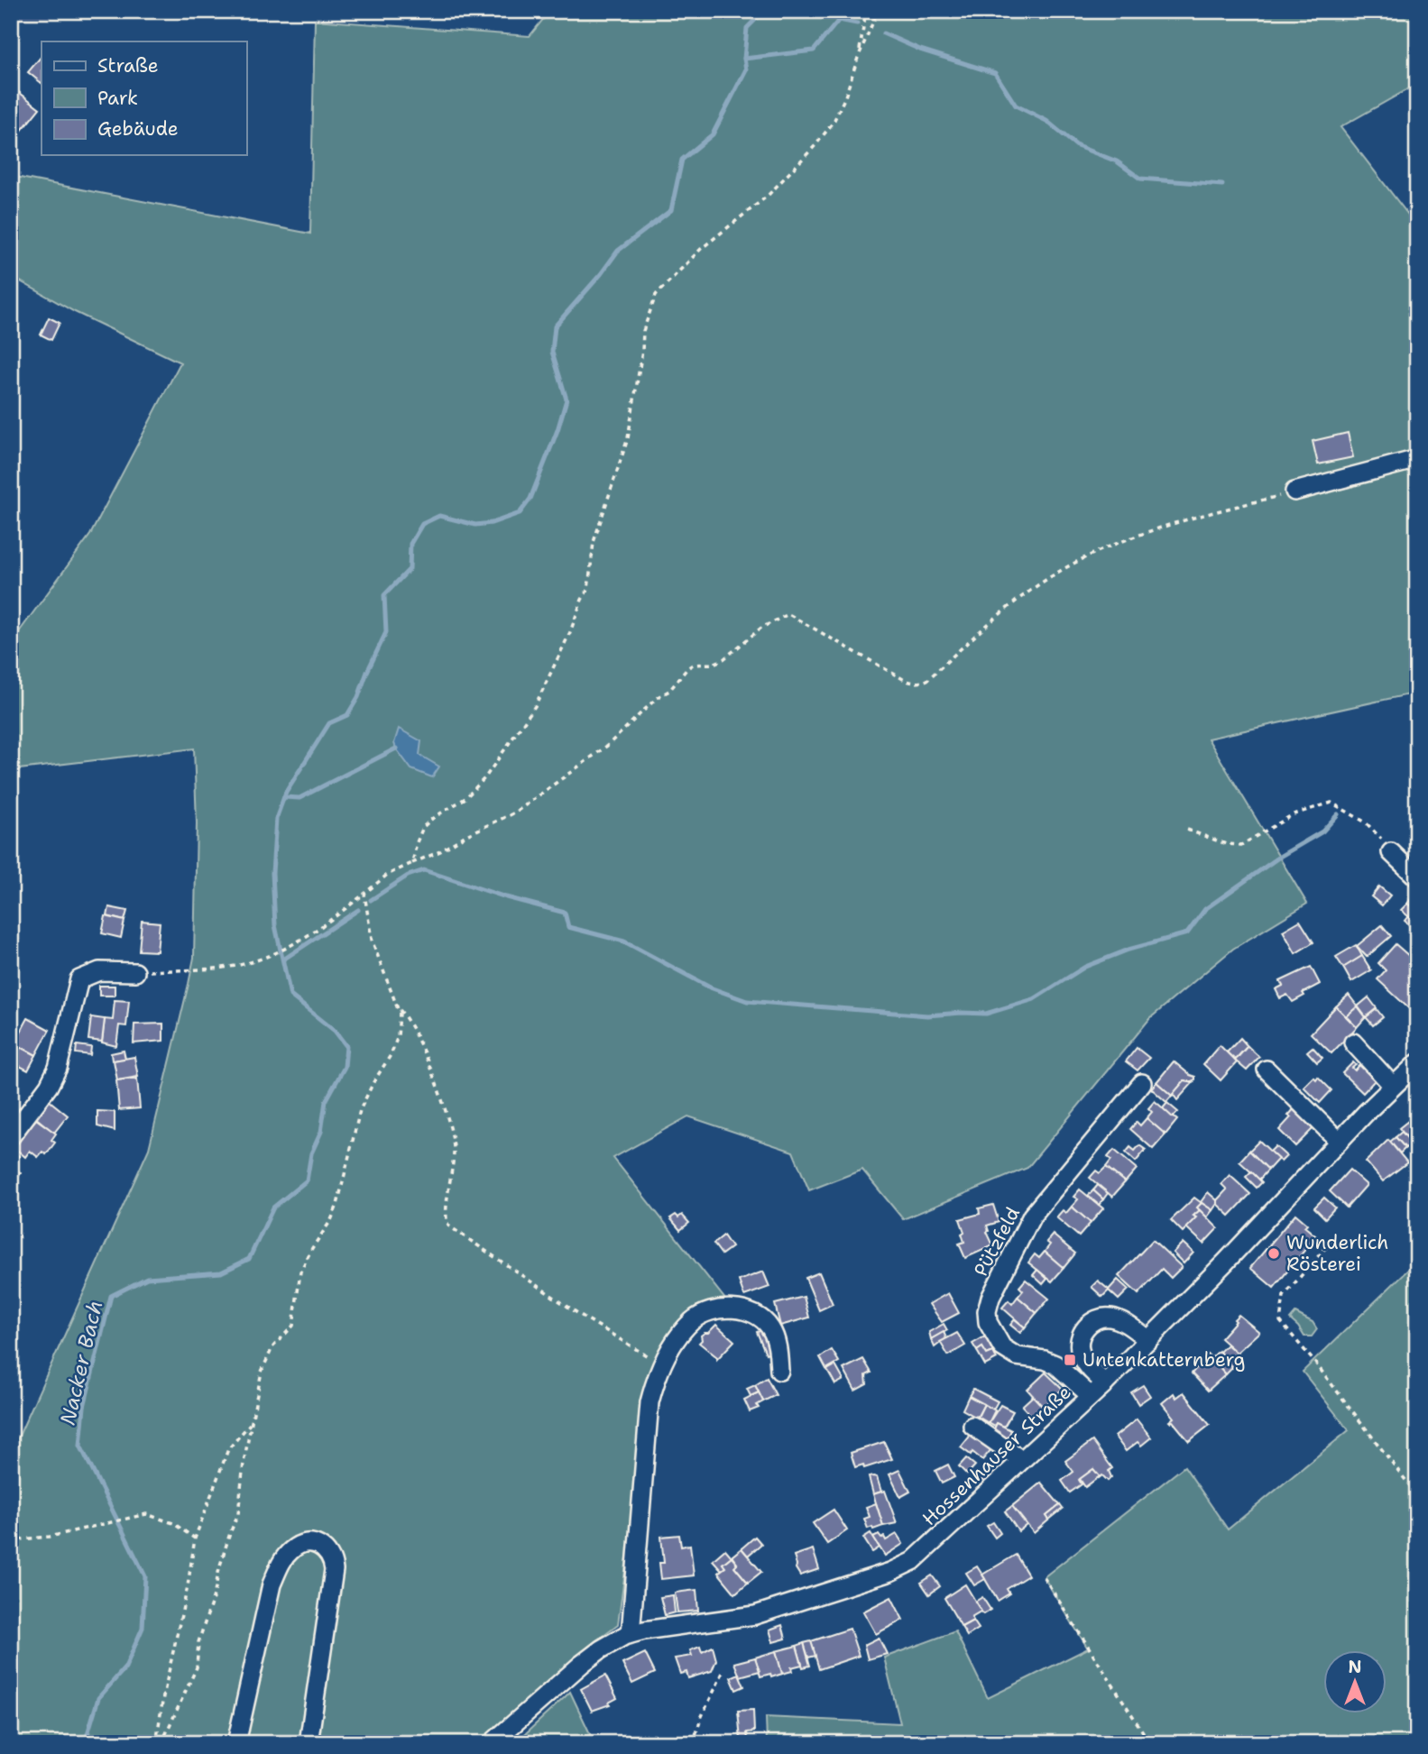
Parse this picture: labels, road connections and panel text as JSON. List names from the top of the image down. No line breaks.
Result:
{"streets":{"street":["Pützfeld","Hossenhauser Straße"]},"crossings":[["Pützfeld","Hossenhauser Straße"]],"water":["Nacker Bach"],"places":{"other":["Wunderlich Rösterei"],"transit":["Untenkatternberg"]},"legend":["Straße","Park","Gebäude"],"north":"top"}
